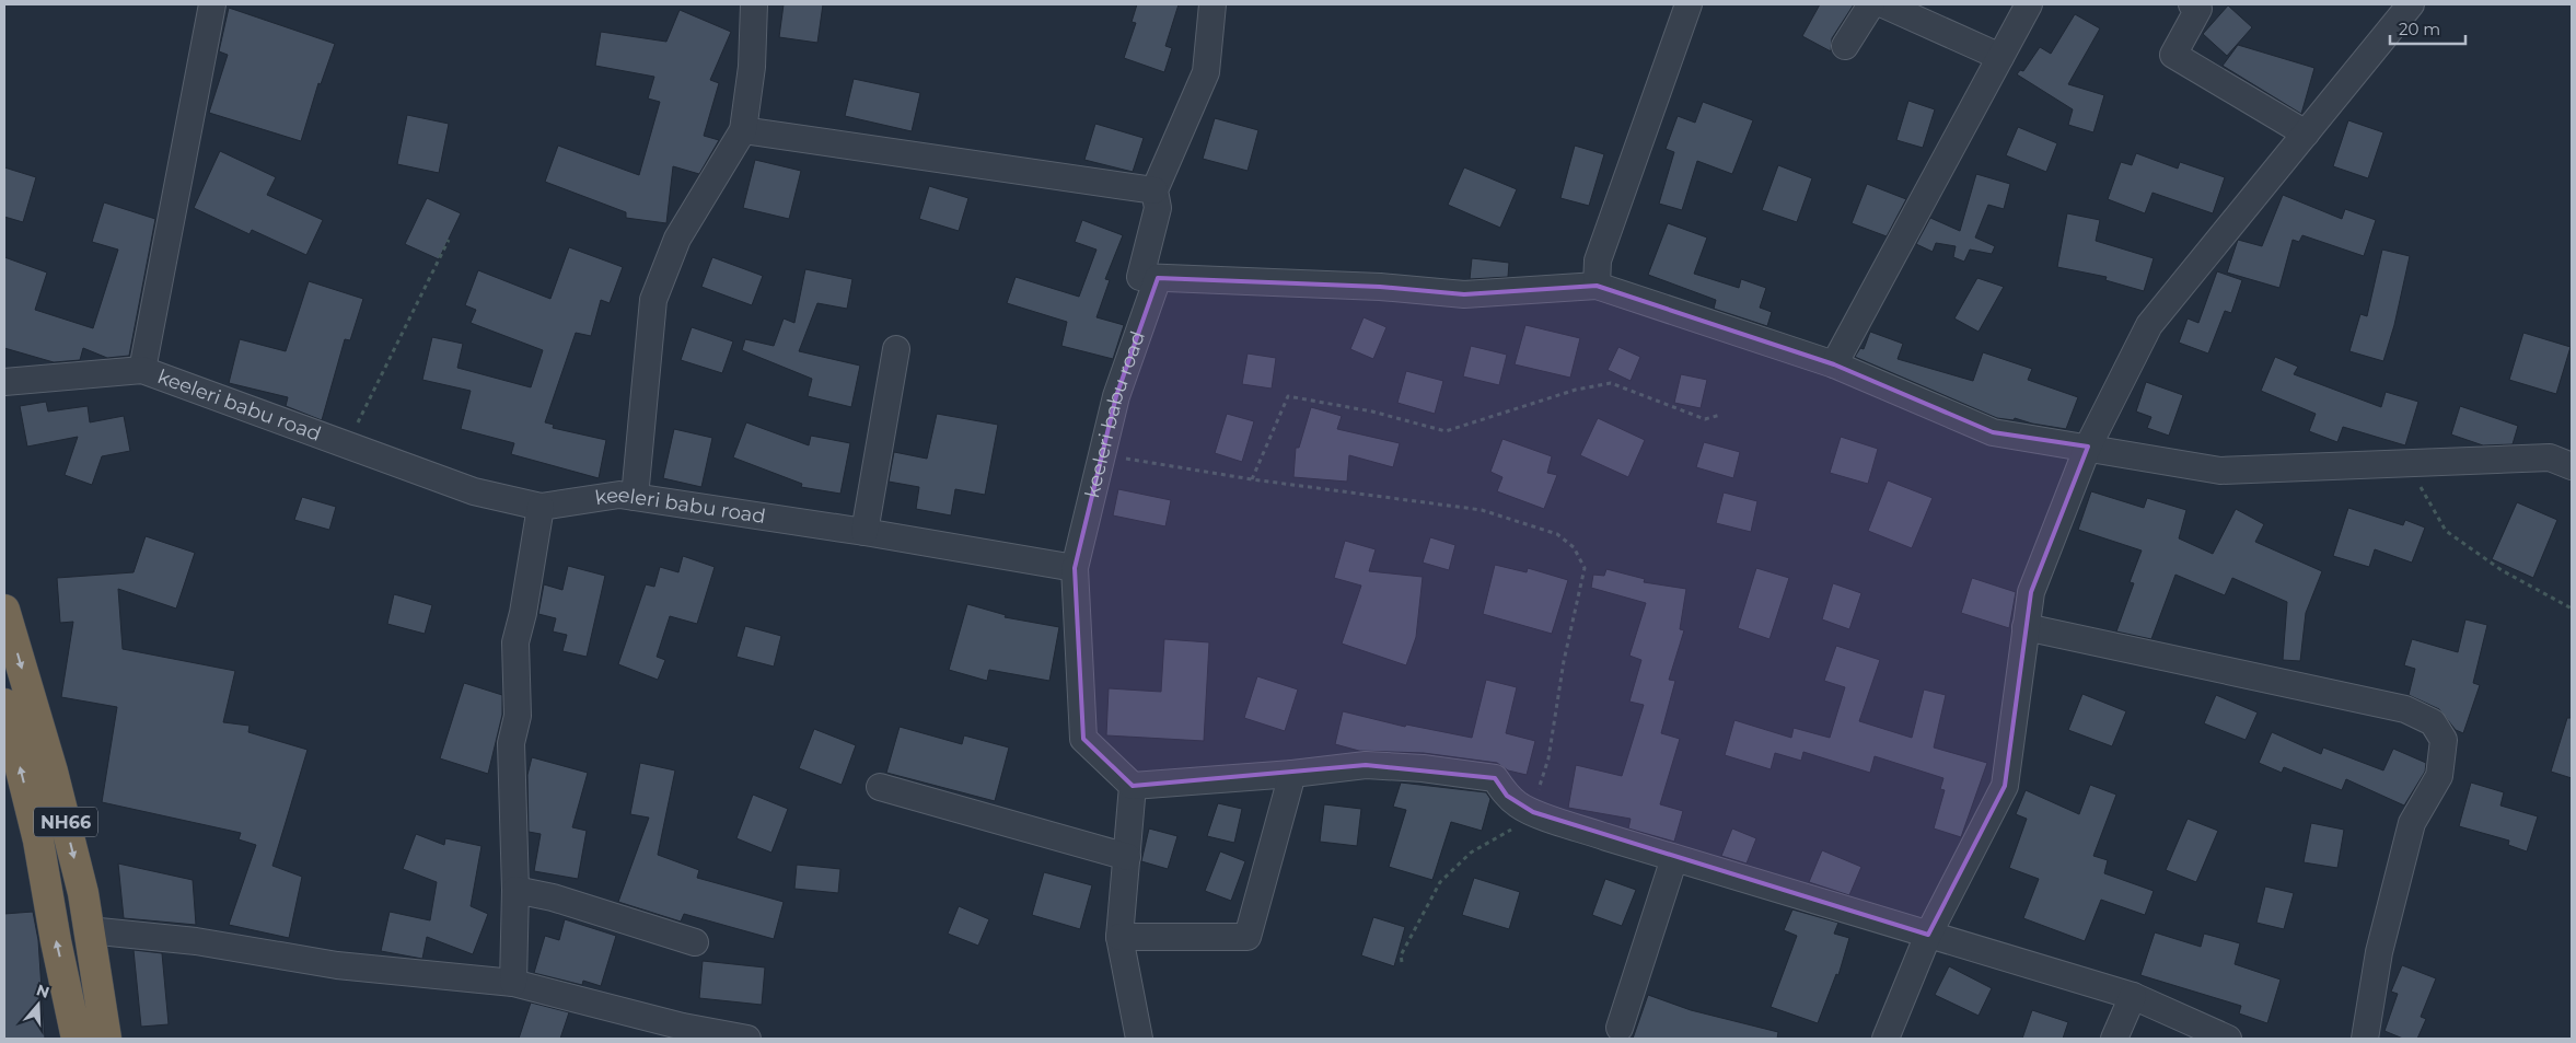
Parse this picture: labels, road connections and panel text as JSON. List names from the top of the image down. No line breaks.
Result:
{"streets":{"highway":["NH66"],"street":["keeleri babu road"]},"scale_bar":"20 m","north":"top"}
